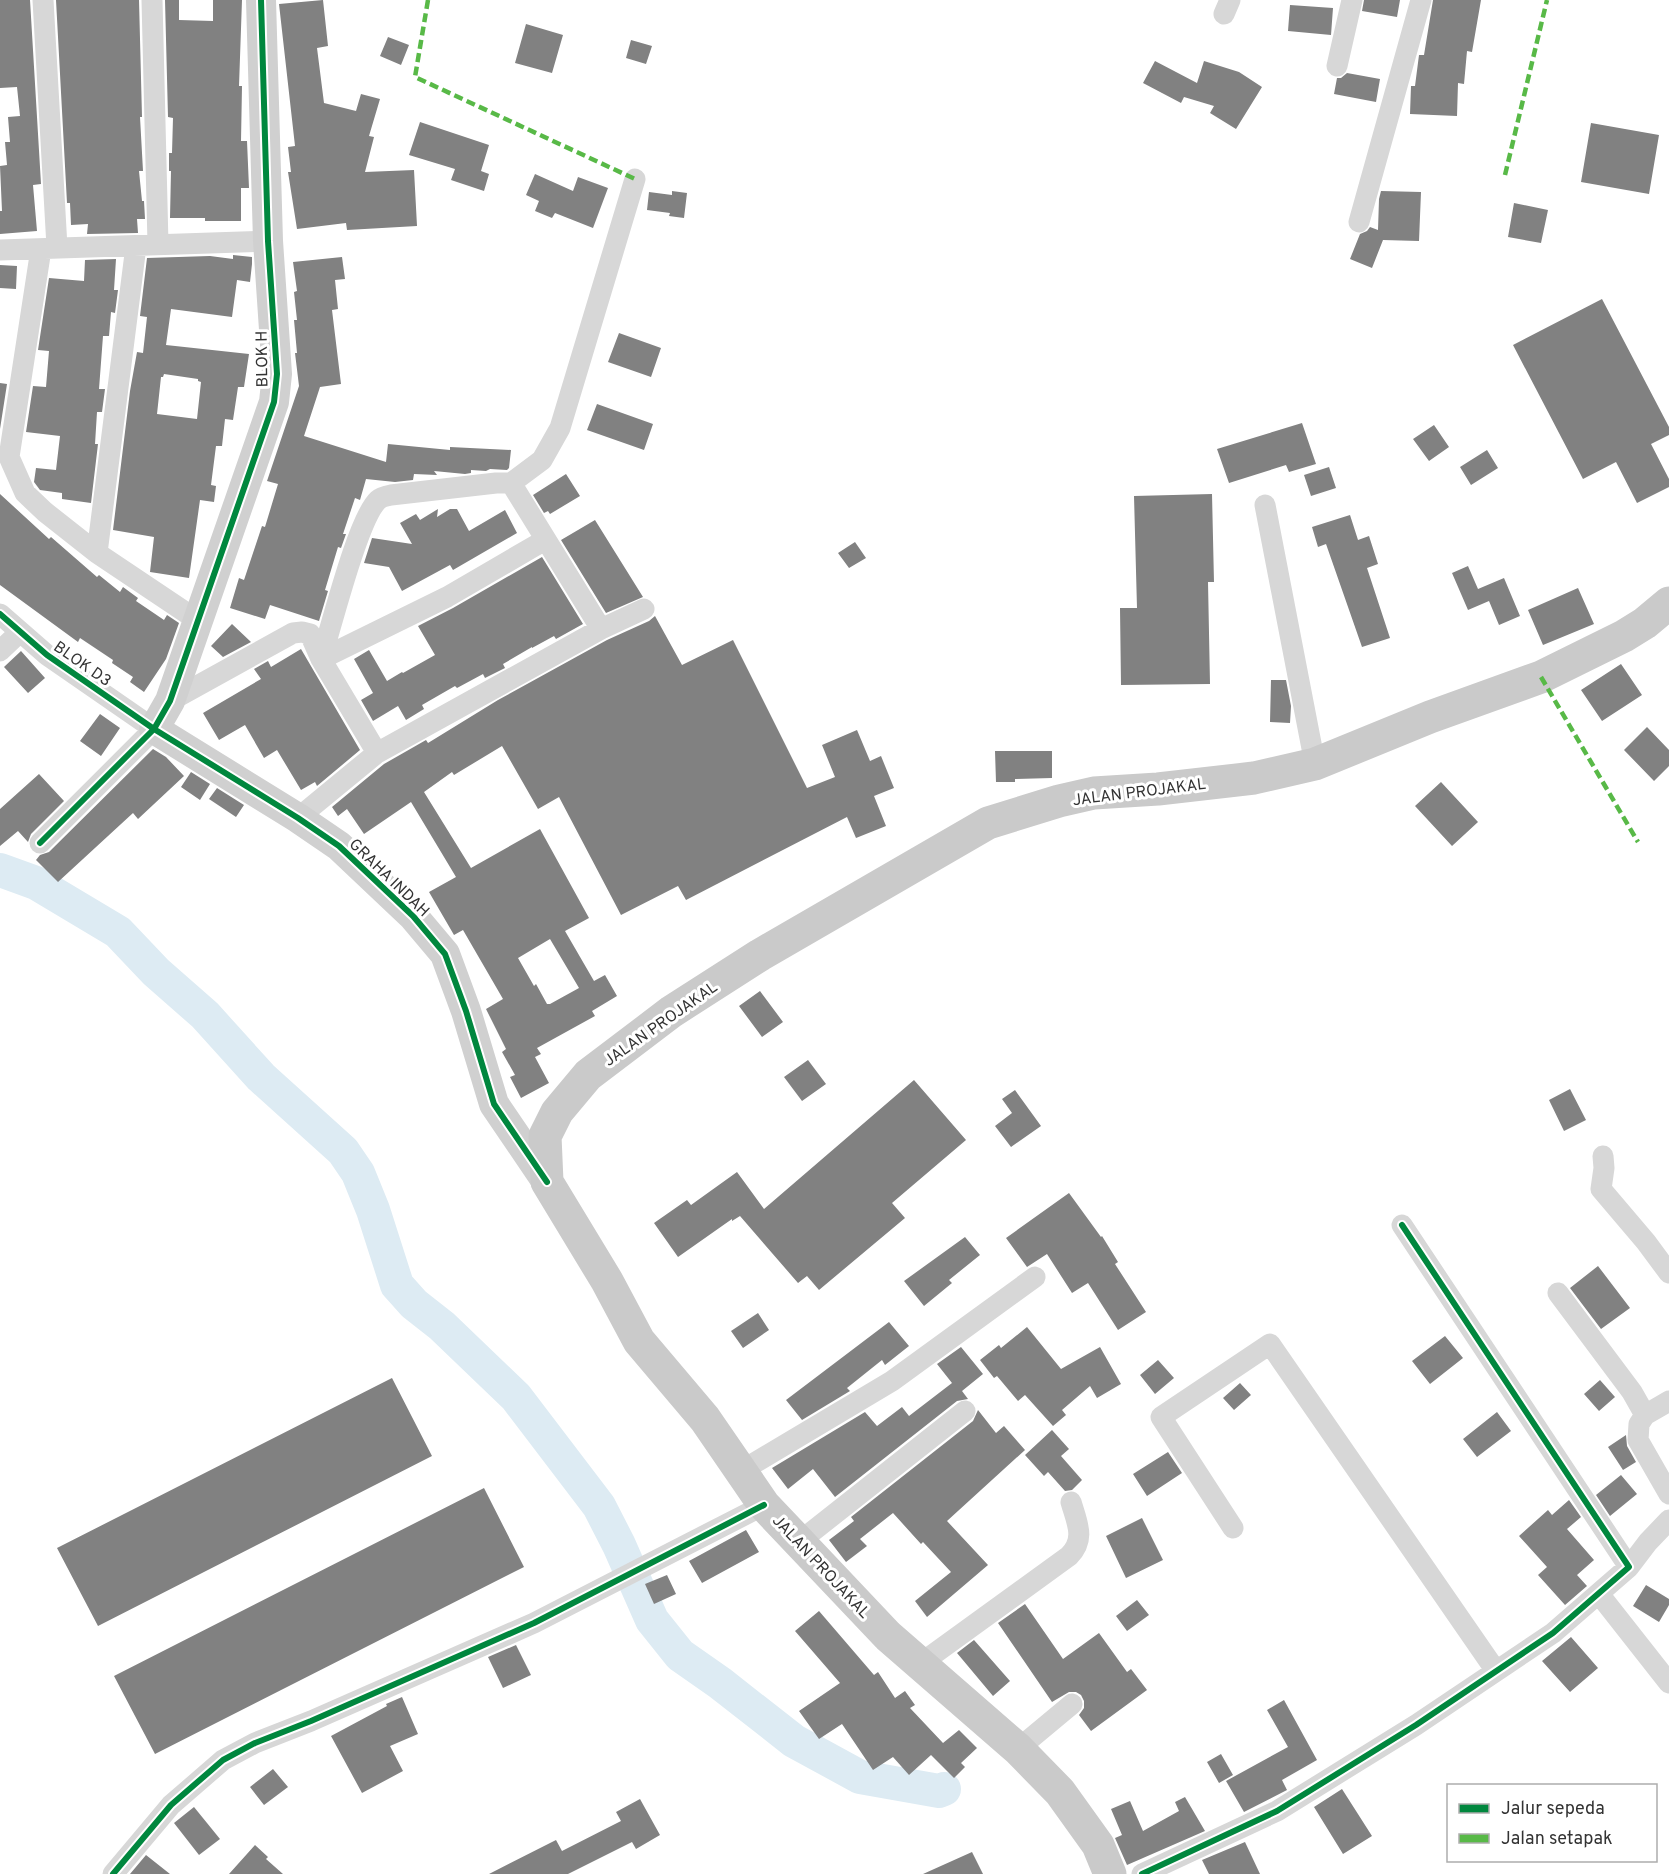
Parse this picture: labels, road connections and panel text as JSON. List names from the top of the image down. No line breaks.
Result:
{"streets":{"main road":["JALAN PROJAKAL"],"street":["BLOK H","BLOK D3","GRAHA INDAH"]},"crossings":[["BLOK D3","GRAHA INDAH"],["JALAN PROJAKAL","GRAHA INDAH"]],"legend":["Jalur sepeda","Jalan setapak"]}
